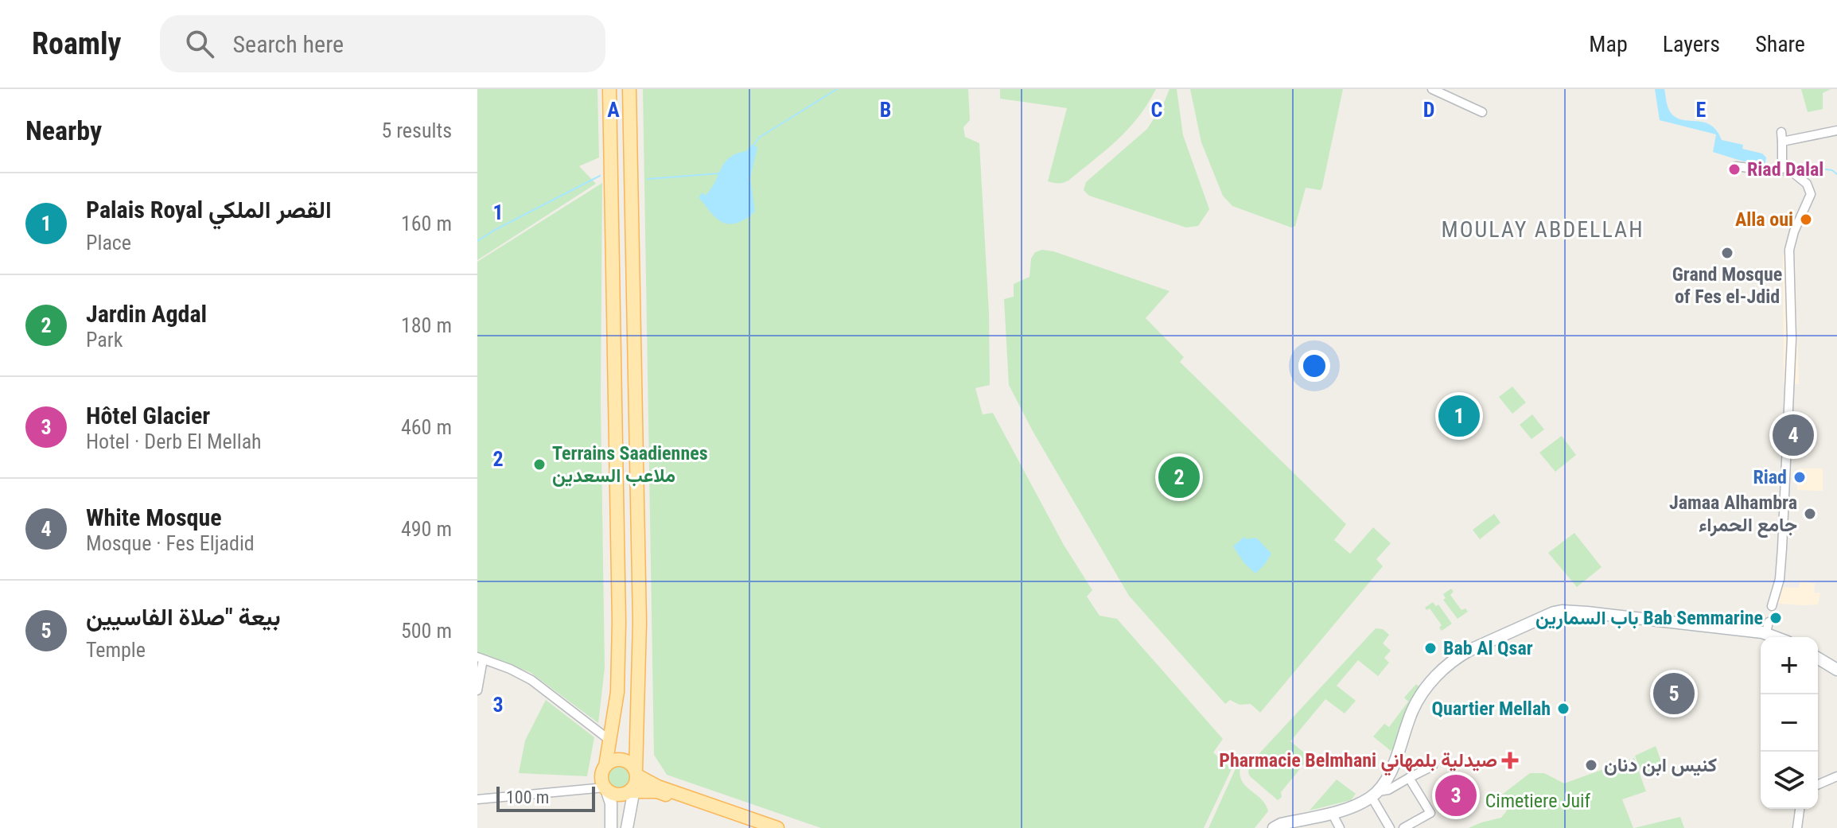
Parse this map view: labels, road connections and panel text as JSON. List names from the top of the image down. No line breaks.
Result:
{"districts":["MOULAY ABDELLAH"],"parks":["Cimetiere Juif"],"places":{"other":["Riad Dalal","Alla oui","Grand Mosque of Fes el-Jdid","Terrains Saadiennes ملاعب السعدين","Riad","Jamaa Alhambra جامع الحمراء","باب السمارين Bab Semmarine","Bab Al Qsar","Quartier Mellah","كنيس ابن دنان"],"health":["Pharmacie Belmhani صيدلية بلمهاني"]},"scale_bar":"100 m","page":{"header":"Roamly","search":"Search here","nav":["Map","Layers","Share"],"heading":["Nearby","5 results"],"list":[{"mark":"1","name":"Palais Royal القصر الملكي","note":"Place","value":"160 m"},{"mark":"2","name":"Jardin Agdal","note":"Park","value":"180 m"},{"mark":"3","name":"Hôtel Glacier","note":"Hotel · Derb El Mellah","value":"460 m"},{"mark":"4","name":"White Mosque","note":"Mosque · Fes Eljadid","value":"490 m"},{"mark":"5","name":"بيعة \"صلاة الفاسيين","note":"Temple","value":"500 m"}],"pins":["1","4","2","5","3"],"map_buttons":["+","−"],"scale":"100 m"},"grid":{"columns":["A","B","C","D","E"],"rows":["1","2","3"]}}
